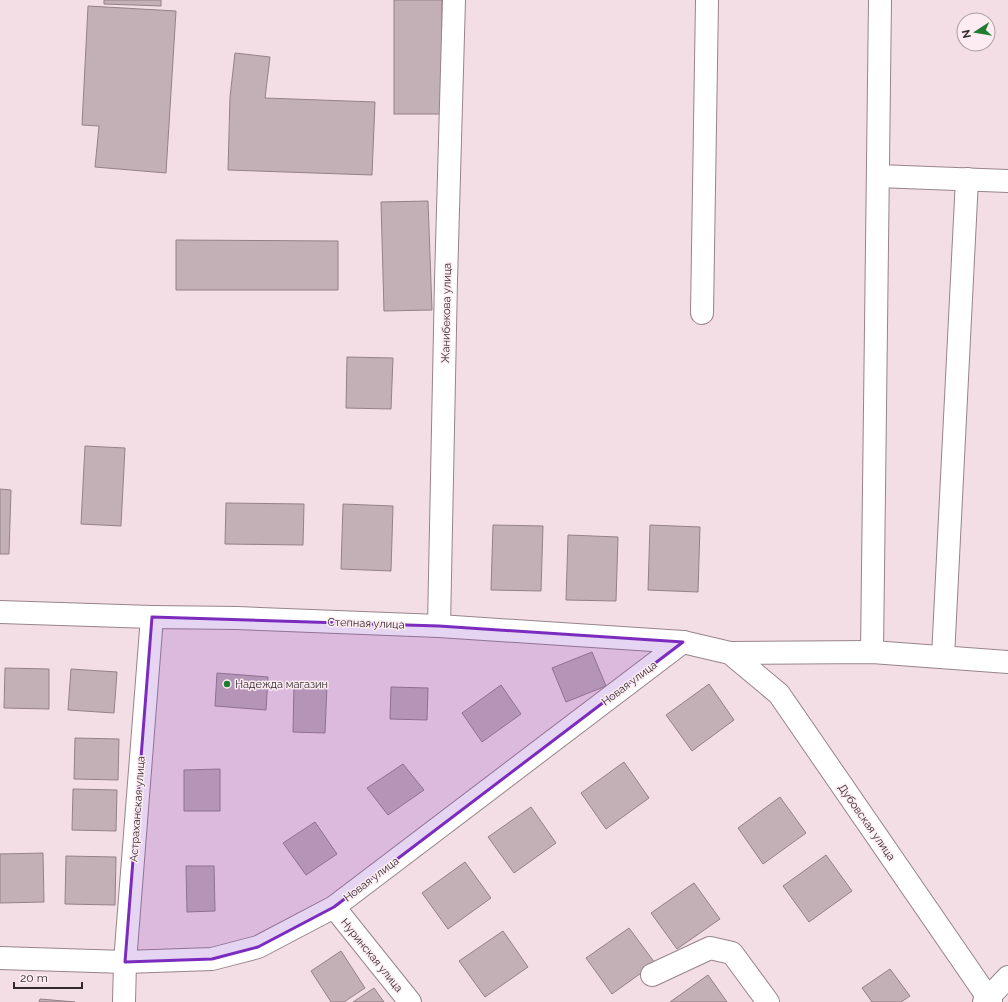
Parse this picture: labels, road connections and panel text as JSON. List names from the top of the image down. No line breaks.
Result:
{"streets":{"street":["Жанибекова улица","Степная улица","Новая улица","Астраханская улица","Дубовская улица","Нуринская улица"]},"crossings":[["Жанибекова улица","Степная улица"],["Степная улица","Новая улица"],["Степная улица","Астраханская улица"],["Степная улица","Дубовская улица"],["Новая улица","Астраханская улица"],["Новая улица","Нуринская улица"]],"places":["Надежда магазин"],"scale_bar":"20 m","north":"left"}
